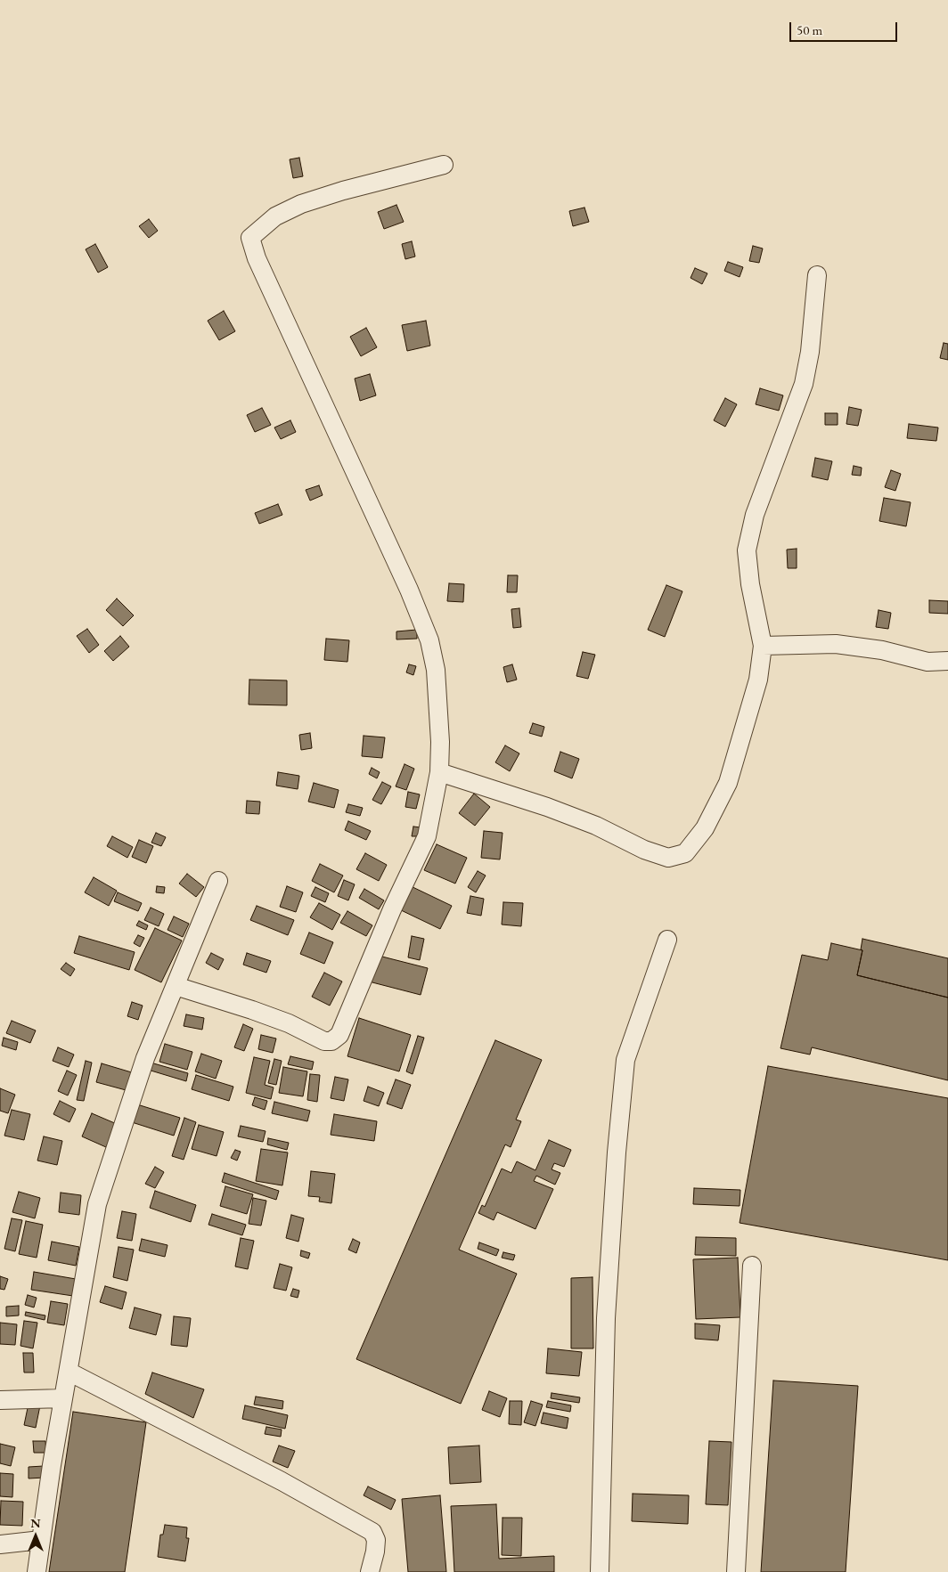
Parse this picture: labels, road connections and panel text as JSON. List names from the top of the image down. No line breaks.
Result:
{"scale_bar":"50 m","north":"top"}
